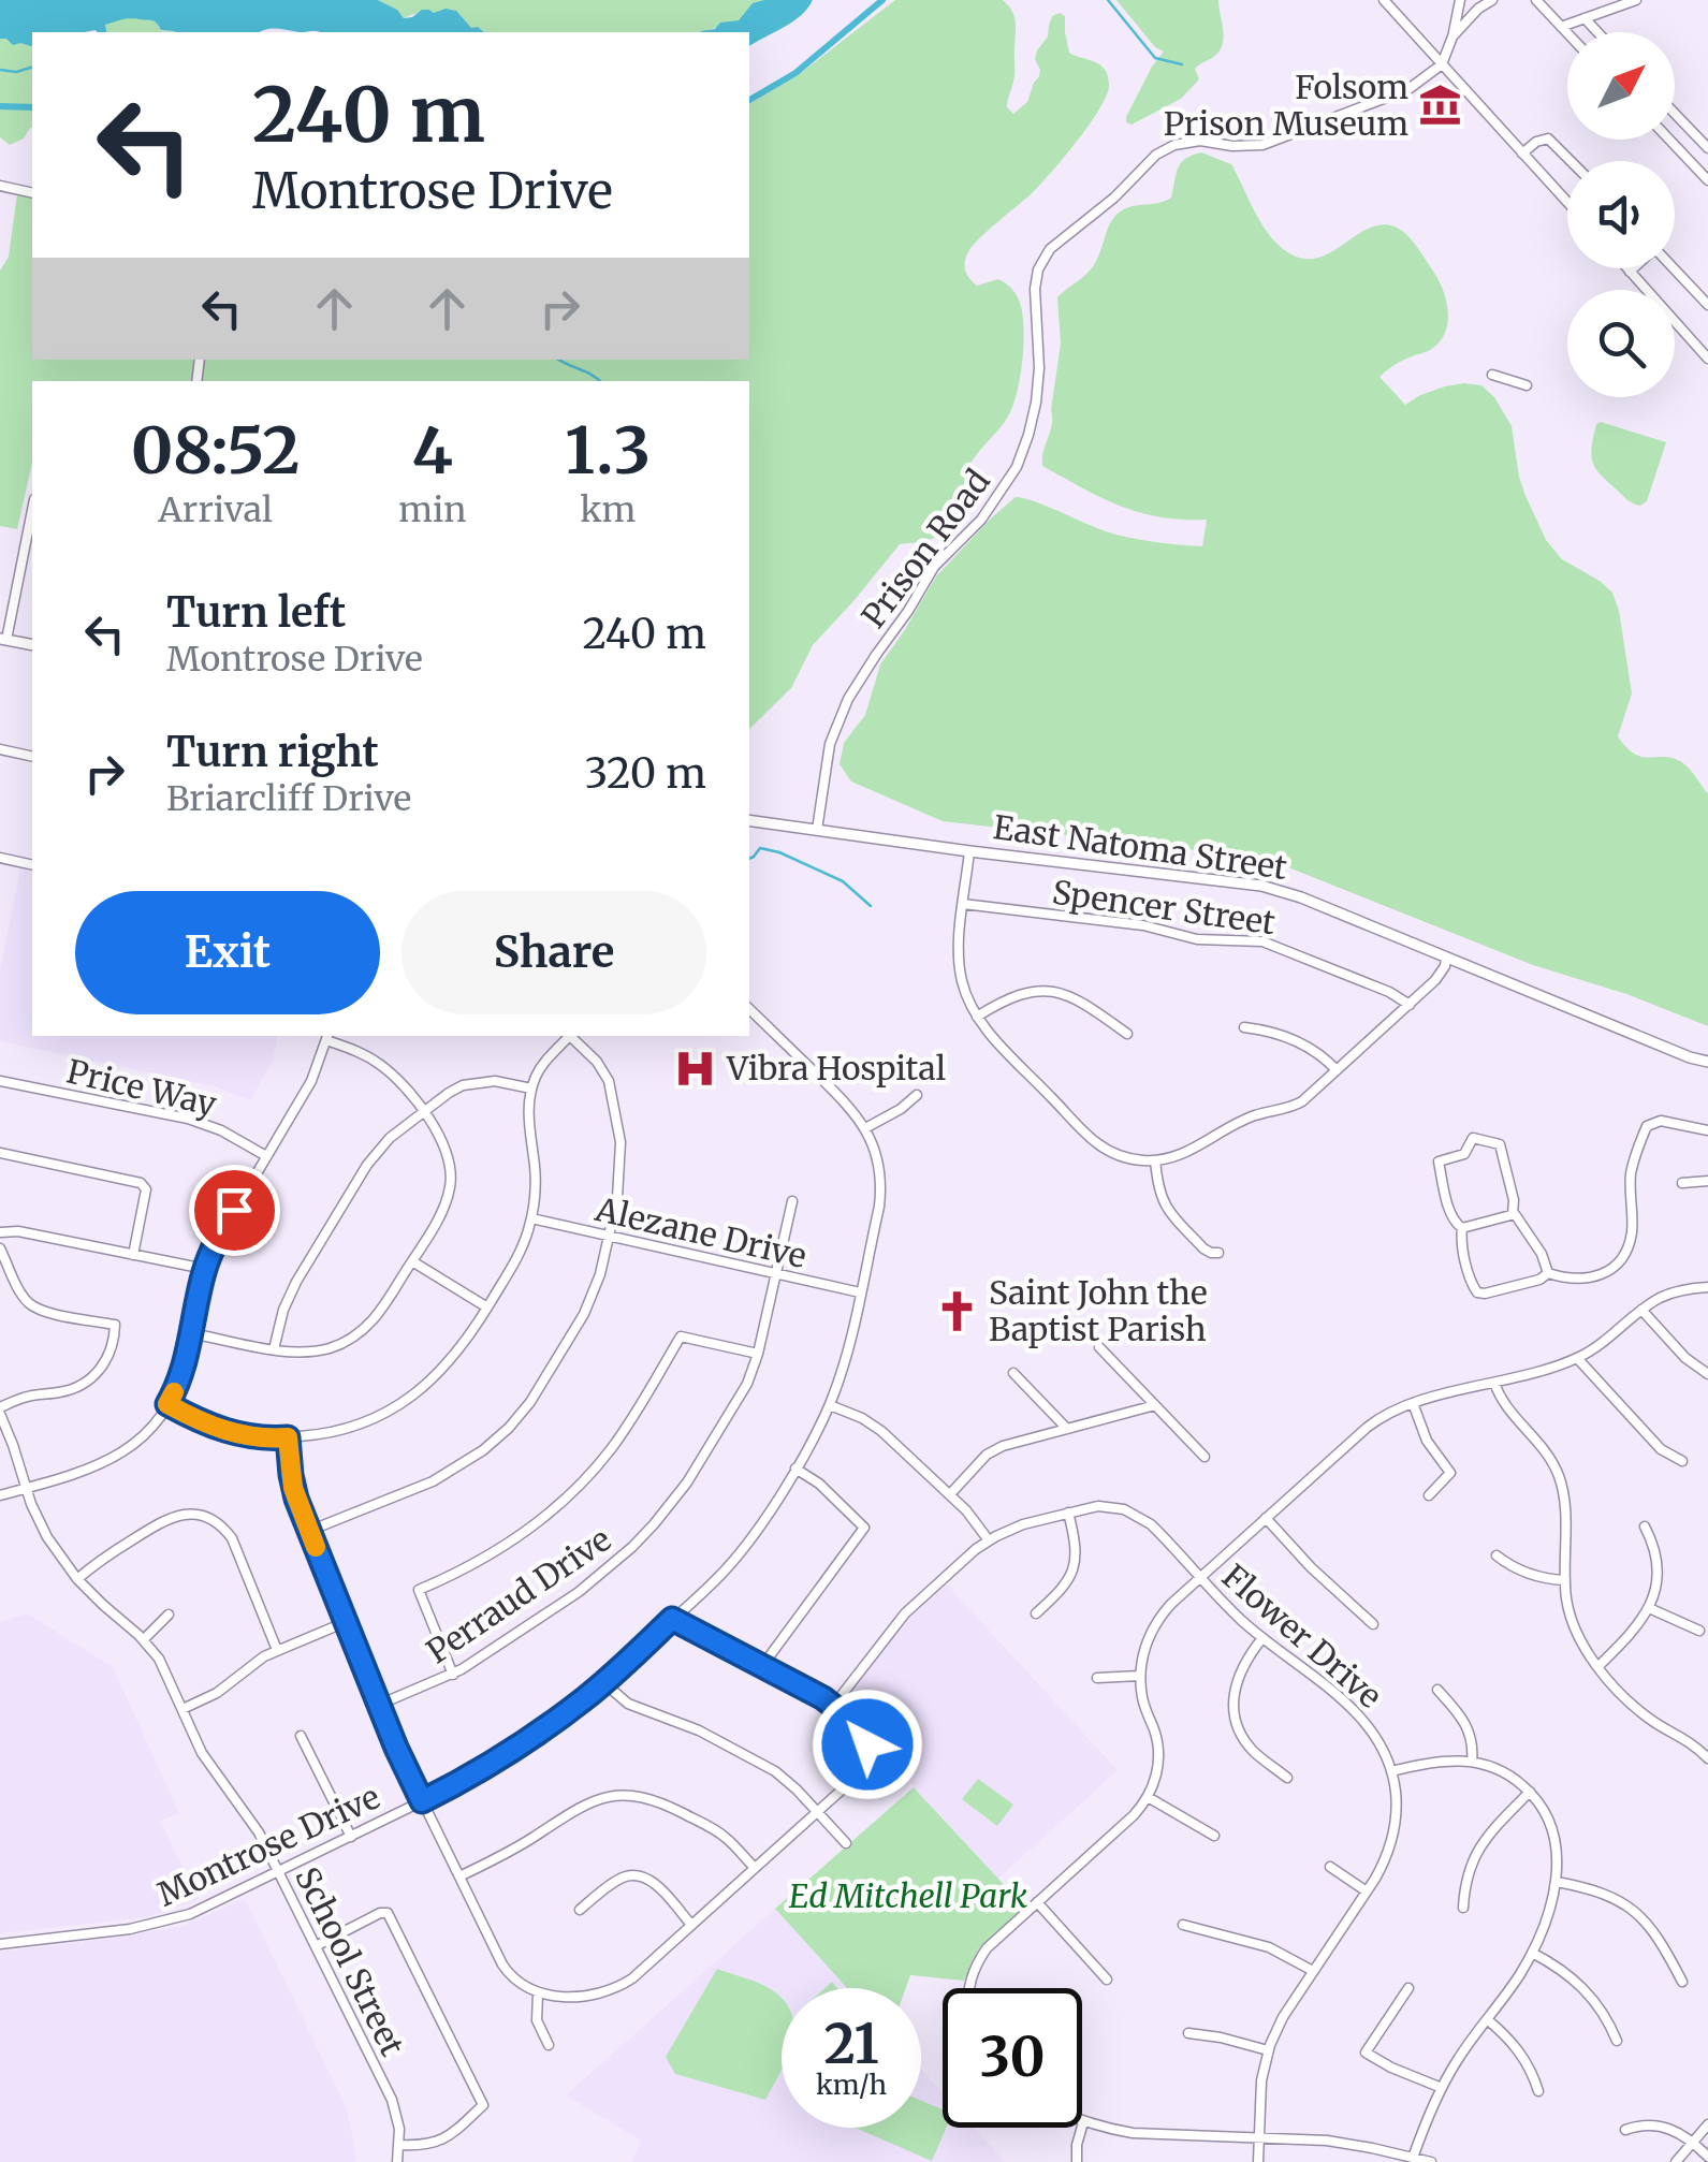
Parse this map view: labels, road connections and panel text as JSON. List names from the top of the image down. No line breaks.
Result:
{"streets":{"main road":["East Natoma Street"],"street":["Prison Road","Spencer Street","Price Way","Alezane Drive","Perraud Drive","Flower Drive","Montrose Drive","School Street"]},"crossings":[["Prison Road","East Natoma Street"],["Alezane Drive","Perraud Drive"],["Alezane Drive","Montrose Drive"],["Montrose Drive","School Street"]],"parks":["Ed Mitchell Park"],"places":{"museum":["Folsom Prison Museum"],"hospital":["Vibra Hospital"],"church":["Saint John the Baptist Parish"]},"north":"top right","page":{"turn":["240 m","Montrose Drive"],"eta":["08:52","Arrival","4","min","1.3","km"],"list":[{"name":"Turn left","note":"Montrose Drive","value":"240 m"},{"name":"Turn right","note":"Briarcliff Drive","value":"320 m"}],"buttons":["Exit","Share"],"speed":"21 km/h","limit":"30"}}
